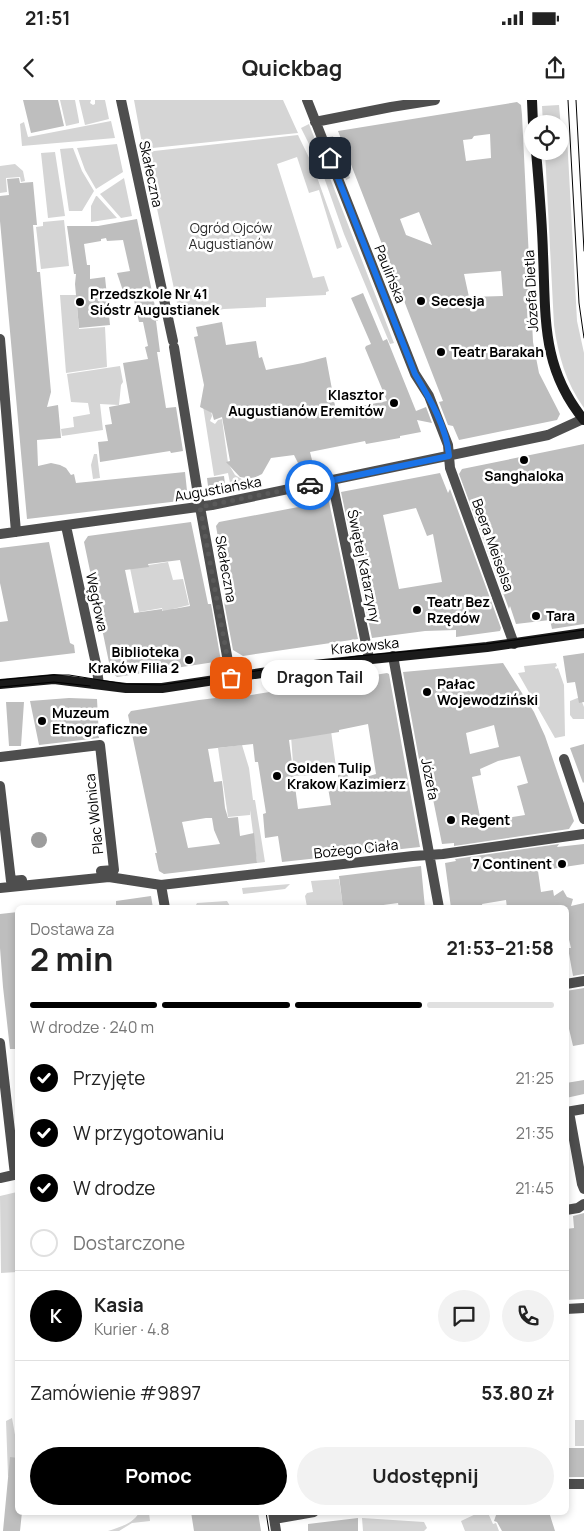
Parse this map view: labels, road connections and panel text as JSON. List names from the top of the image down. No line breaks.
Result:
{"streets":{"street":["Skałeczna","Paulińska","Józefa Dietla","Augustiańska","Beera Meiselsa","Świętej Katarzyny","Węgłowa","Krakowska","Józefa","Plac Wolnica","Bożego Ciała"]},"crossings":[["Skałeczna","Augustiańska"],["Skałeczna","Krakowska"],["Paulińska","Augustiańska"],["Paulińska","Beera Meiselsa"],["Józefa Dietla","Augustiańska"],["Augustiańska","Beera Meiselsa"],["Augustiańska","Świętej Katarzyny"],["Augustiańska","Węgłowa"],["Beera Meiselsa","Krakowska"],["Świętej Katarzyny","Krakowska"],["Węgłowa","Krakowska"],["Krakowska","Józefa"],["Józefa","Bożego Ciała"]],"parks":["Ogród Ojców Augustianów"],"places":["Secesja","Przedszkole Nr 41 Sióstr Augustianek","Teatr Barakah","Klasztor Augustianów Eremitów","Sanghaloka","Teatr Bez Rzędów","Tara","Biblioteka Kraków Filia 2","Dragon Tail","Pałac Wojewodziński","Muzeum Etnograficzne","Golden Tulip Krakow Kazimierz","Regent","7 Continent"],"page":{"status":"21:51","header":"Quickbag","bubble":"Dragon Tail","heading":["2 min","Dostawa za","21:53–21:58"],"panel":["Kasia","Kurier · 4.8","Zamówienie #9897","53.80 zł"],"bar":"W drodze · 240 m","list":[["Przyjęte","21:25"],["W przygotowaniu","21:35"],["W drodze","21:45"],"Dostarczone"],"round":"K","buttons":["Pomoc","Udostępnij"]}}
